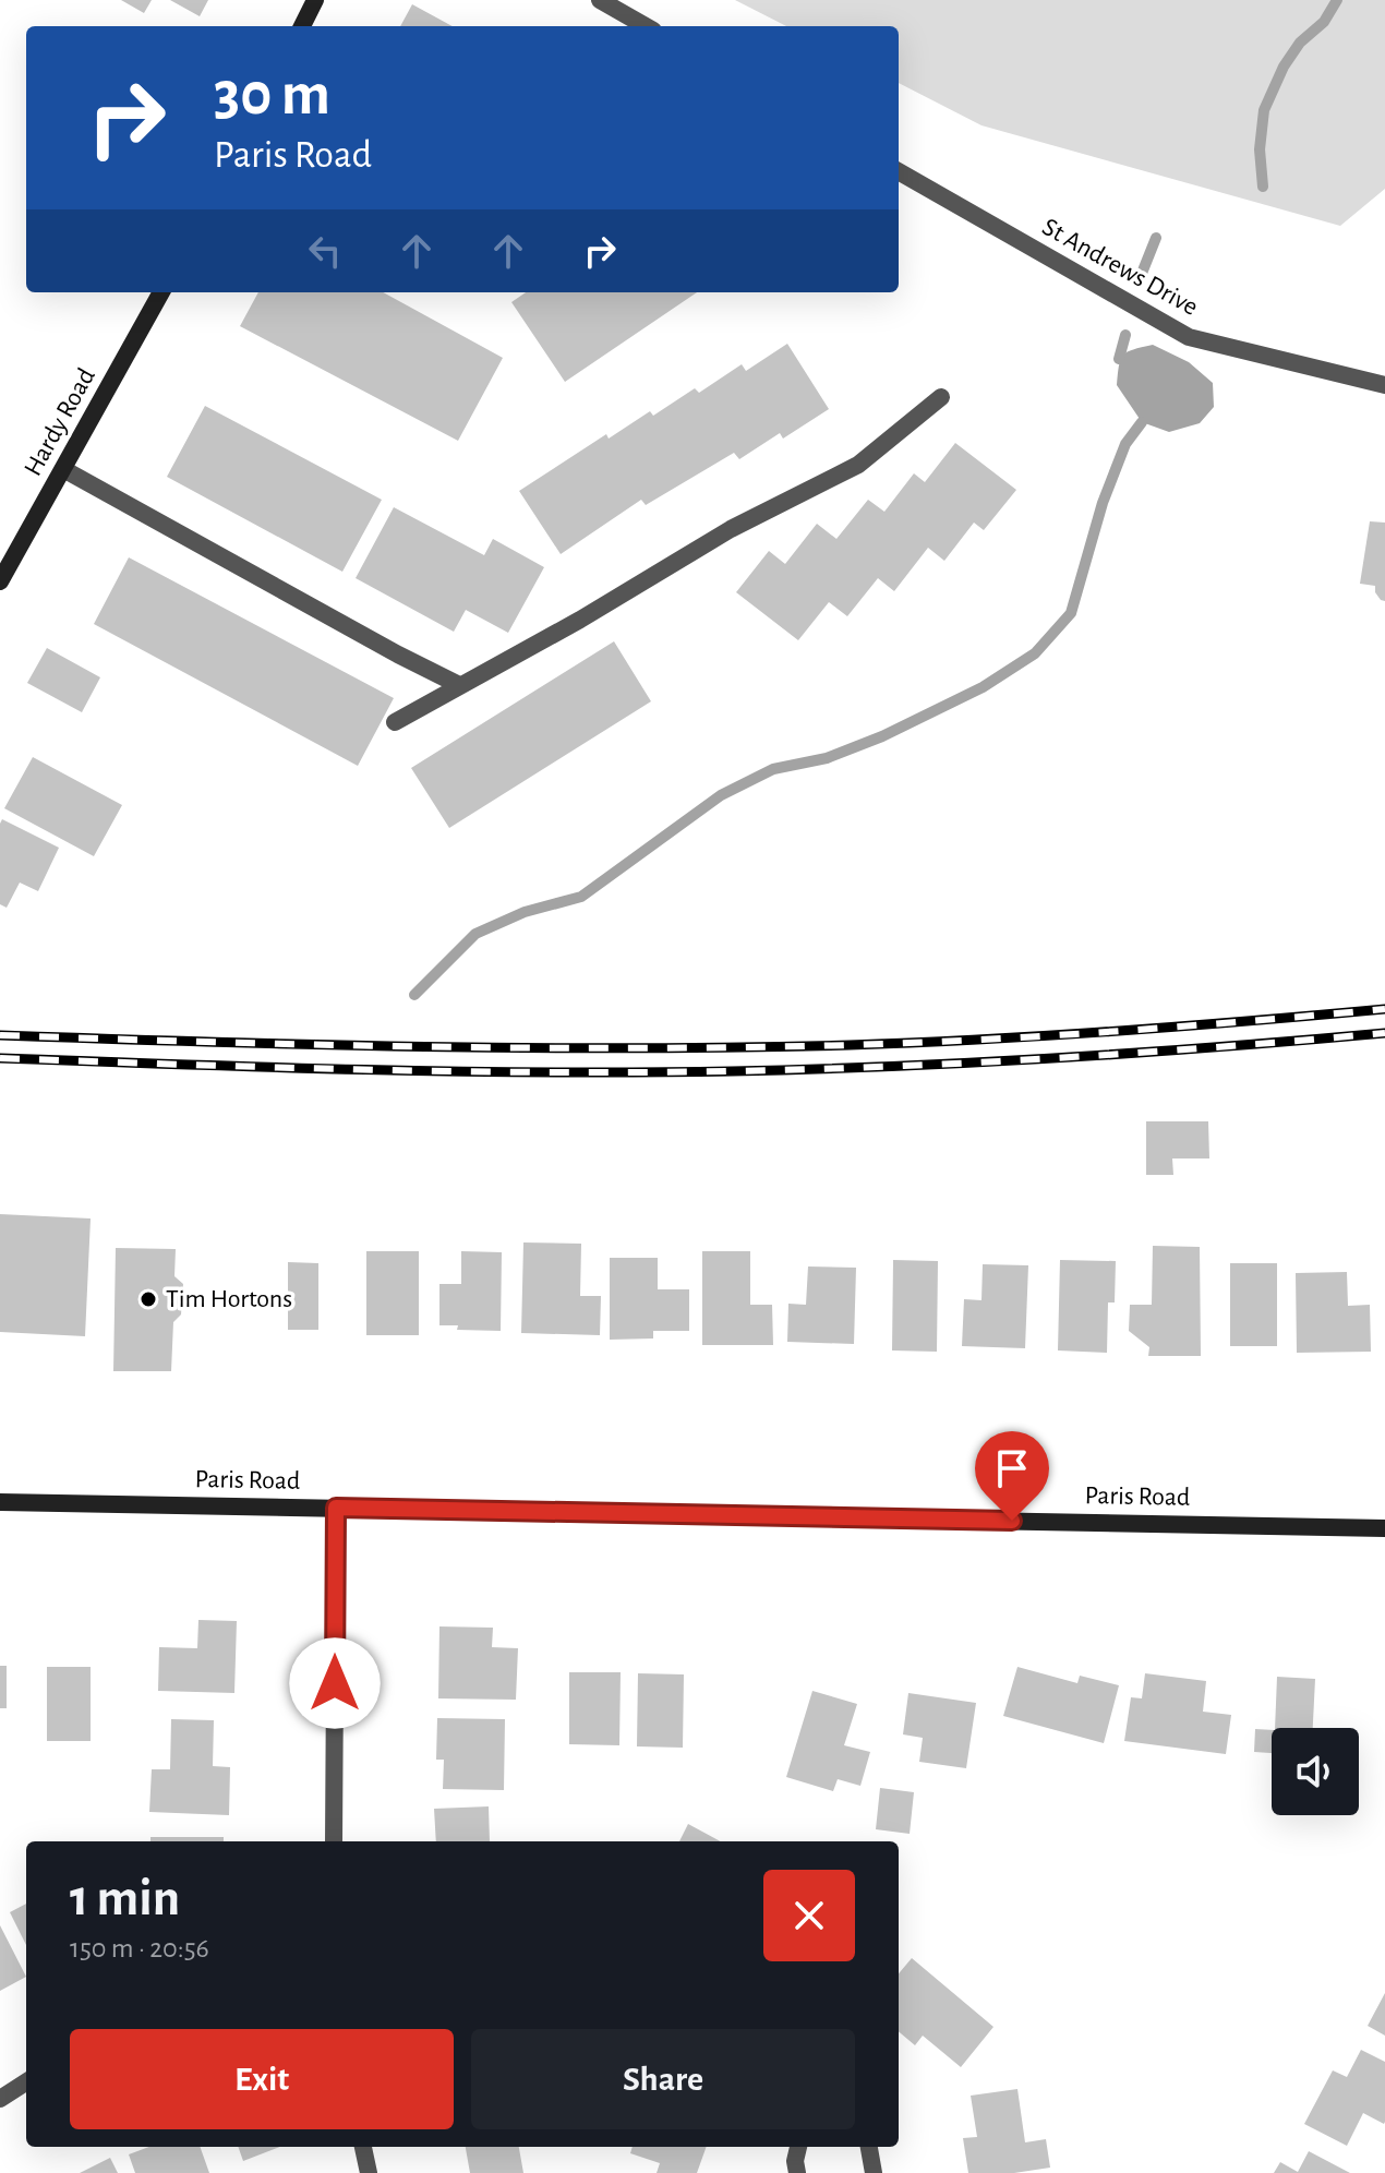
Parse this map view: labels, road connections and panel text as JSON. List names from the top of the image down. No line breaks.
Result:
{"streets":{"main road":["Hardy Road","Paris Road"],"street":["St Andrews Drive"]},"places":["Tim Hortons"],"page":{"turn":["30 m","Paris Road"],"heading":["1 min","150 m · 20:56"],"buttons":["Exit","Share"]}}
